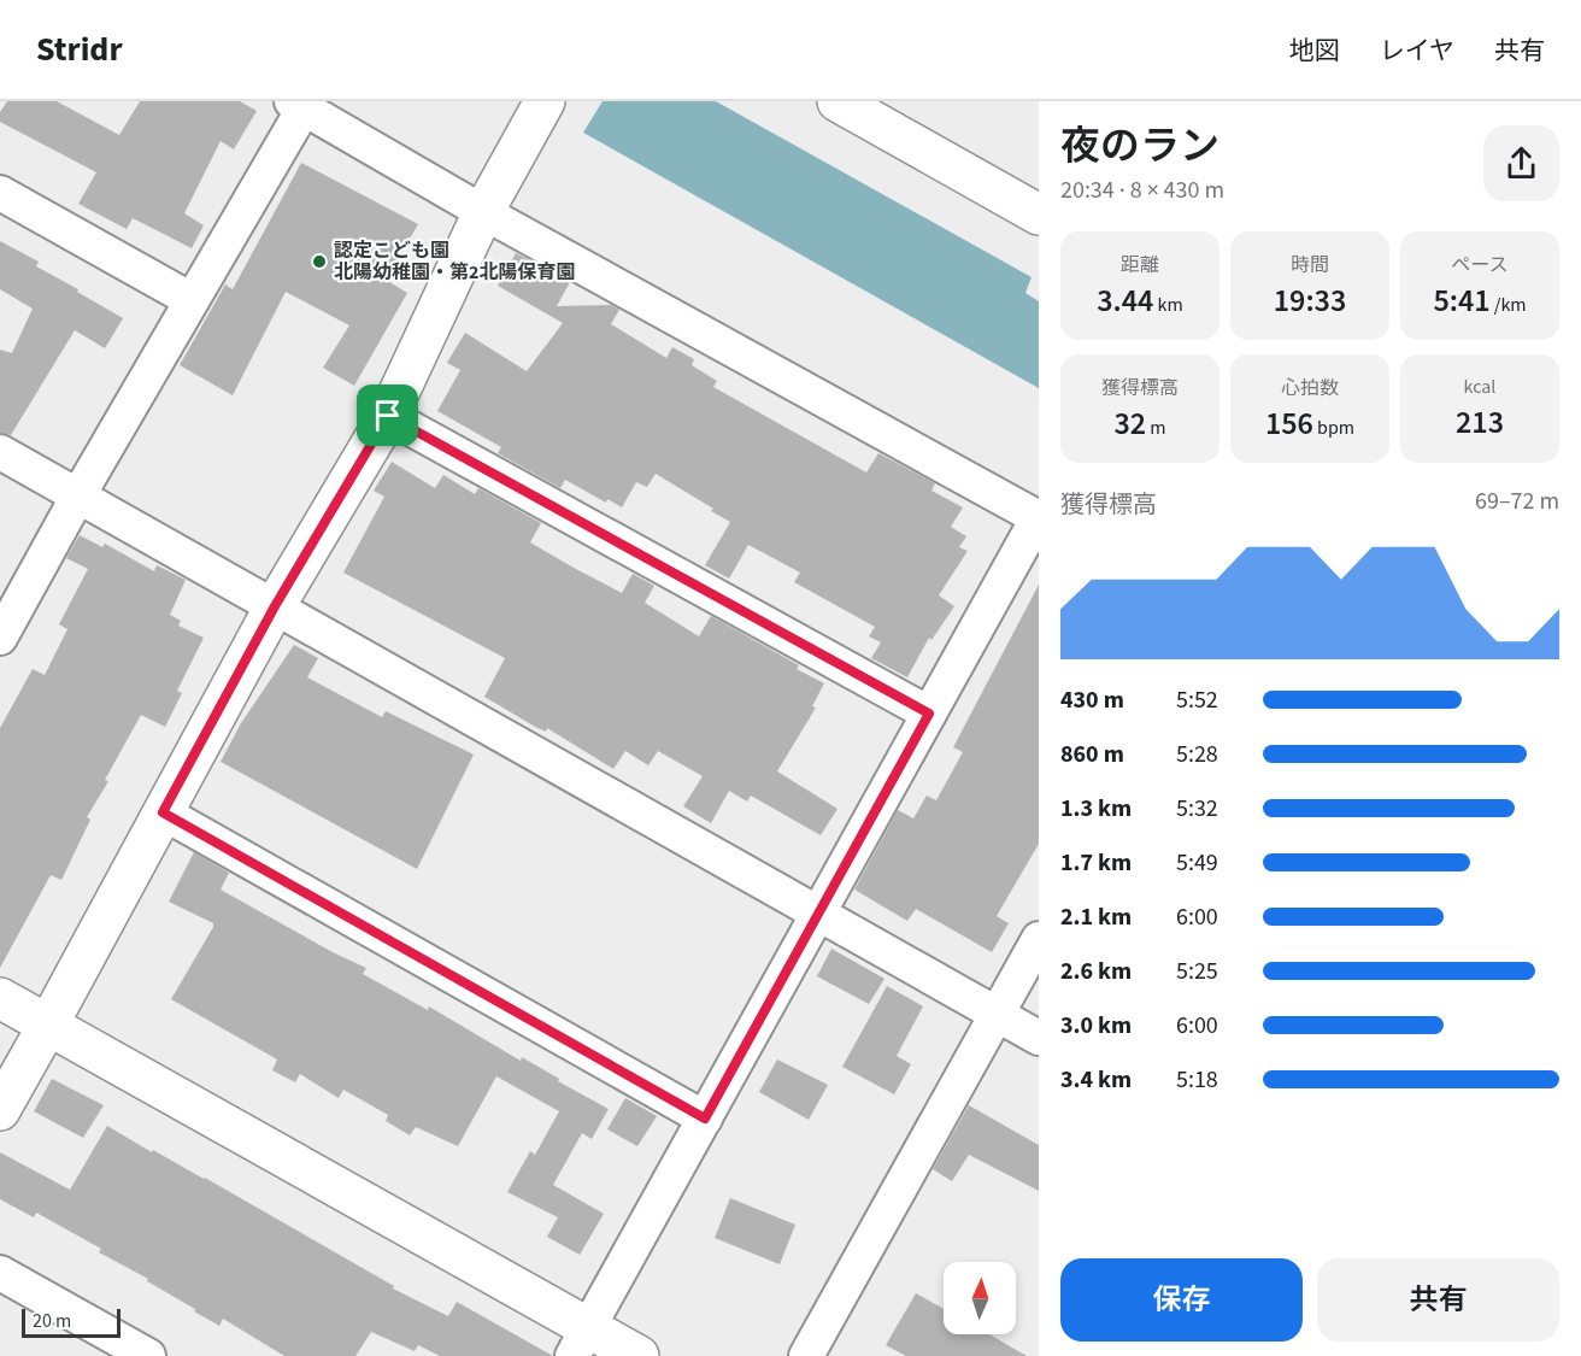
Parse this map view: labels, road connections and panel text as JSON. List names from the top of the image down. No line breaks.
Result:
{"places":["認定こども園 北陽幼稚園・第2北陽保育園"],"scale_bar":"20 m","north":"top","page":{"header":"Stridr","nav":["地図","レイヤ","共有"],"heading":["夜のラン","20:34 · 8 × 430 m"],"stats":[["距離","3.44 km"],["時間","19:33"],["ペース","5:41 /km"],["獲得標高","32 m"],["心拍数","156 bpm"],["kcal","213"]],"chart":["獲得標高","69–72 m"],"list":[{"name":"430 m","note":"5:52"},{"name":"860 m","note":"5:28"},{"name":"1.3 km","note":"5:32"},{"name":"1.7 km","note":"5:49"},{"name":"2.1 km","note":"6:00"},{"name":"2.6 km","note":"5:25"},{"name":"3.0 km","note":"6:00"},{"name":"3.4 km","note":"5:18"}],"buttons":["保存","共有"],"scale":"20 m"}}
